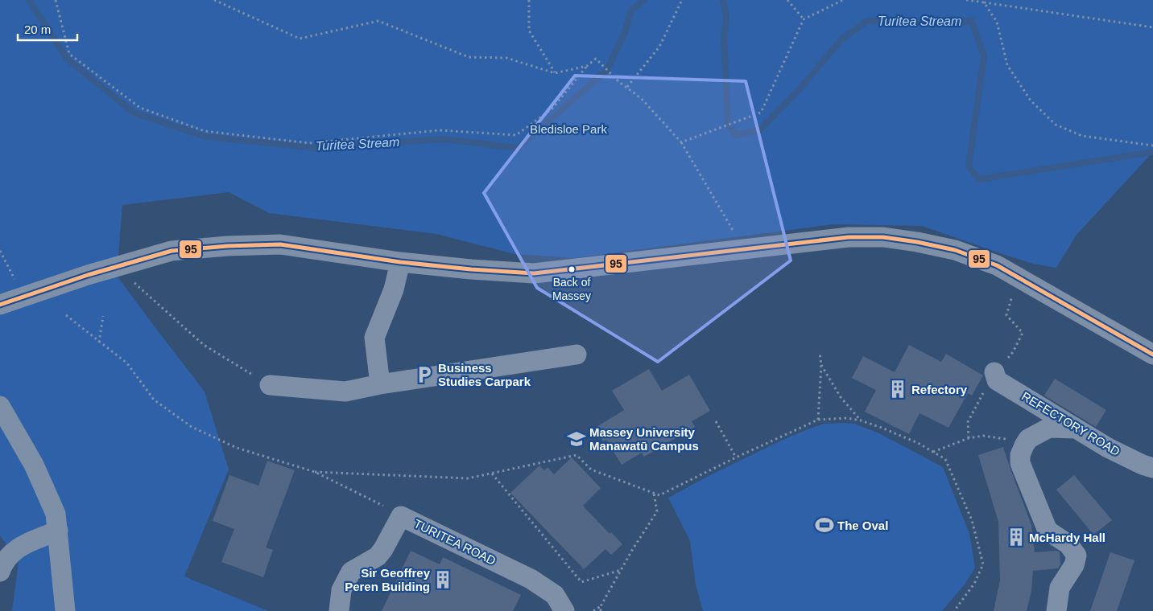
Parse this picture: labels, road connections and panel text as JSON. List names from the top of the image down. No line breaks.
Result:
{"streets":{"street":["REFECTORY ROAD","TURITEA ROAD"]},"water":["Turitea Stream"],"parks":["Bledisloe Park"],"places":{"other":["Back of Massey"],"parking":["Business Studies Carpark"],"building":["Refectory","McHardy Hall","Sir Geoffrey Peren Building"],"school or university":["Massey University Manawatū Campus"],"sports":["The Oval"]},"lines":["transit line 95"],"scale_bar":"20 m"}
